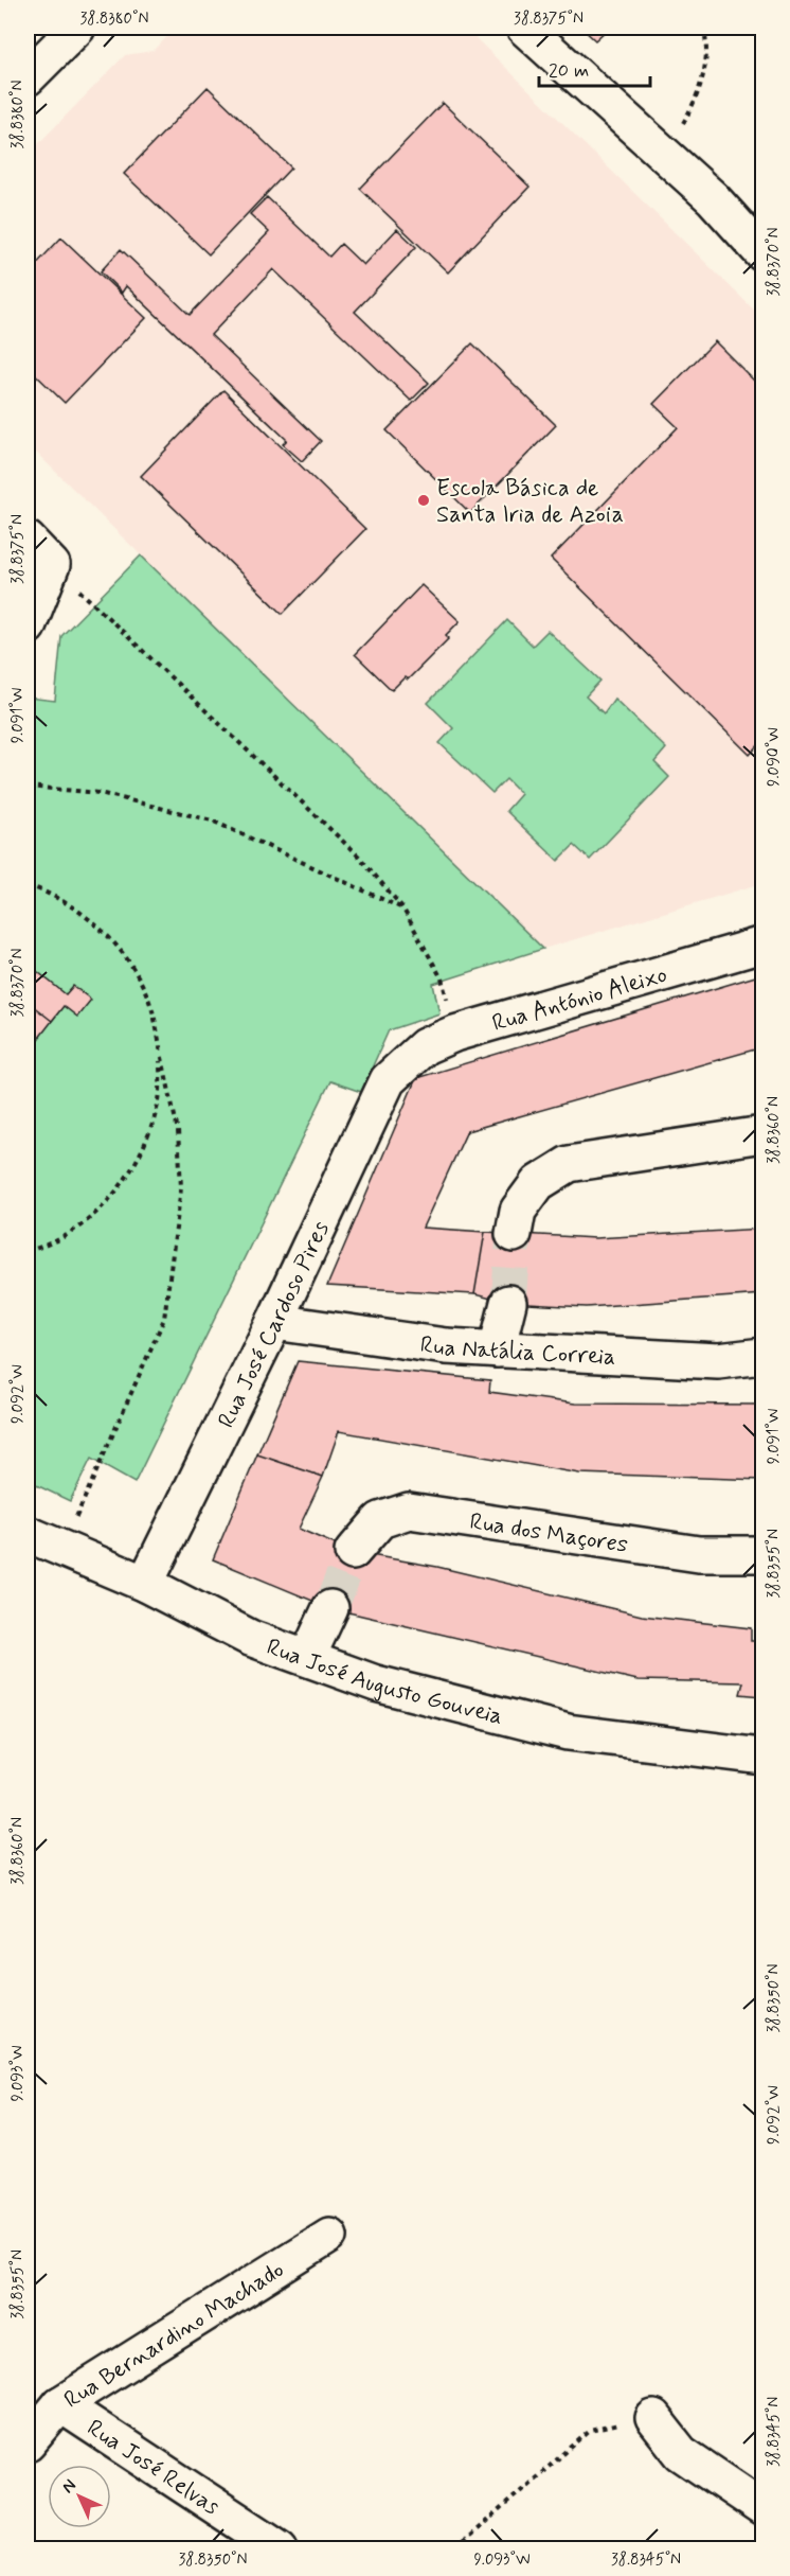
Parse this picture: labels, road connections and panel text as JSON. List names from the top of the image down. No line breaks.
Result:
{"streets":{"street":["Rua António Aleixo","Rua José Cardoso Pires","Rua Natália Correia","Rua dos Maçores","Rua José Augusto Gouveia","Rua Bernardino Machado","Rua José Relvas"]},"crossings":[["Rua António Aleixo","Rua José Cardoso Pires"],["Rua José Cardoso Pires","Rua Natália Correia"],["Rua José Cardoso Pires","Rua José Augusto Gouveia"],["Rua Bernardino Machado","Rua José Relvas"]],"places":["Escola Básica de Santa Iria de Azoia"],"scale_bar":"20 m","north":"top left","coordinates":["38.8380°N","38.8375°N","38.8370°N","9.091°W","9.090°W","38.8360°N","9.092°W","38.8355°N","38.8350°N","9.093°W","38.8345°N"]}
